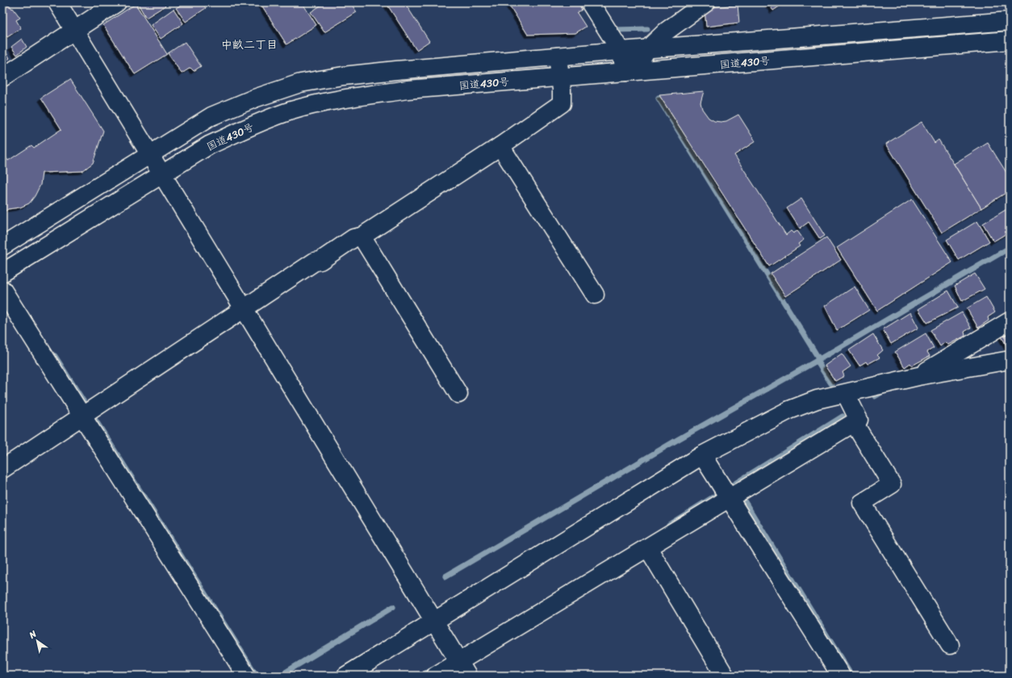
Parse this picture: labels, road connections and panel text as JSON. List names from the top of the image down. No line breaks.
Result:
{"streets":{"main road":["国道430号"]},"districts":["中畝二丁目"],"north":"top left"}
